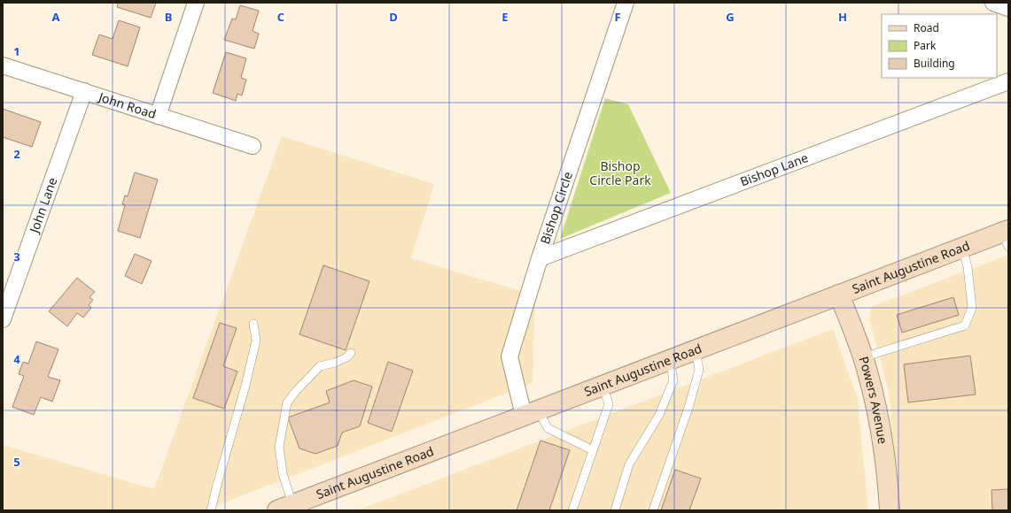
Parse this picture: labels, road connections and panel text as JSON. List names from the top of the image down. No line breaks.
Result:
{"streets":{"main road":["Saint Augustine Road","Powers Avenue"],"street":["John Road","Bishop Lane","John Lane","Bishop Circle"]},"crossings":[["John Road","John Lane"],["Bishop Lane","Bishop Circle"],["Bishop Circle","Saint Augustine Road"],["Saint Augustine Road","Powers Avenue"]],"parks":["Bishop Circle Park"],"legend":["Road","Park","Building"],"grid":{"columns":["A","B","C","D","E","F","G","H"],"rows":["1","2","3","4","5"]}}
